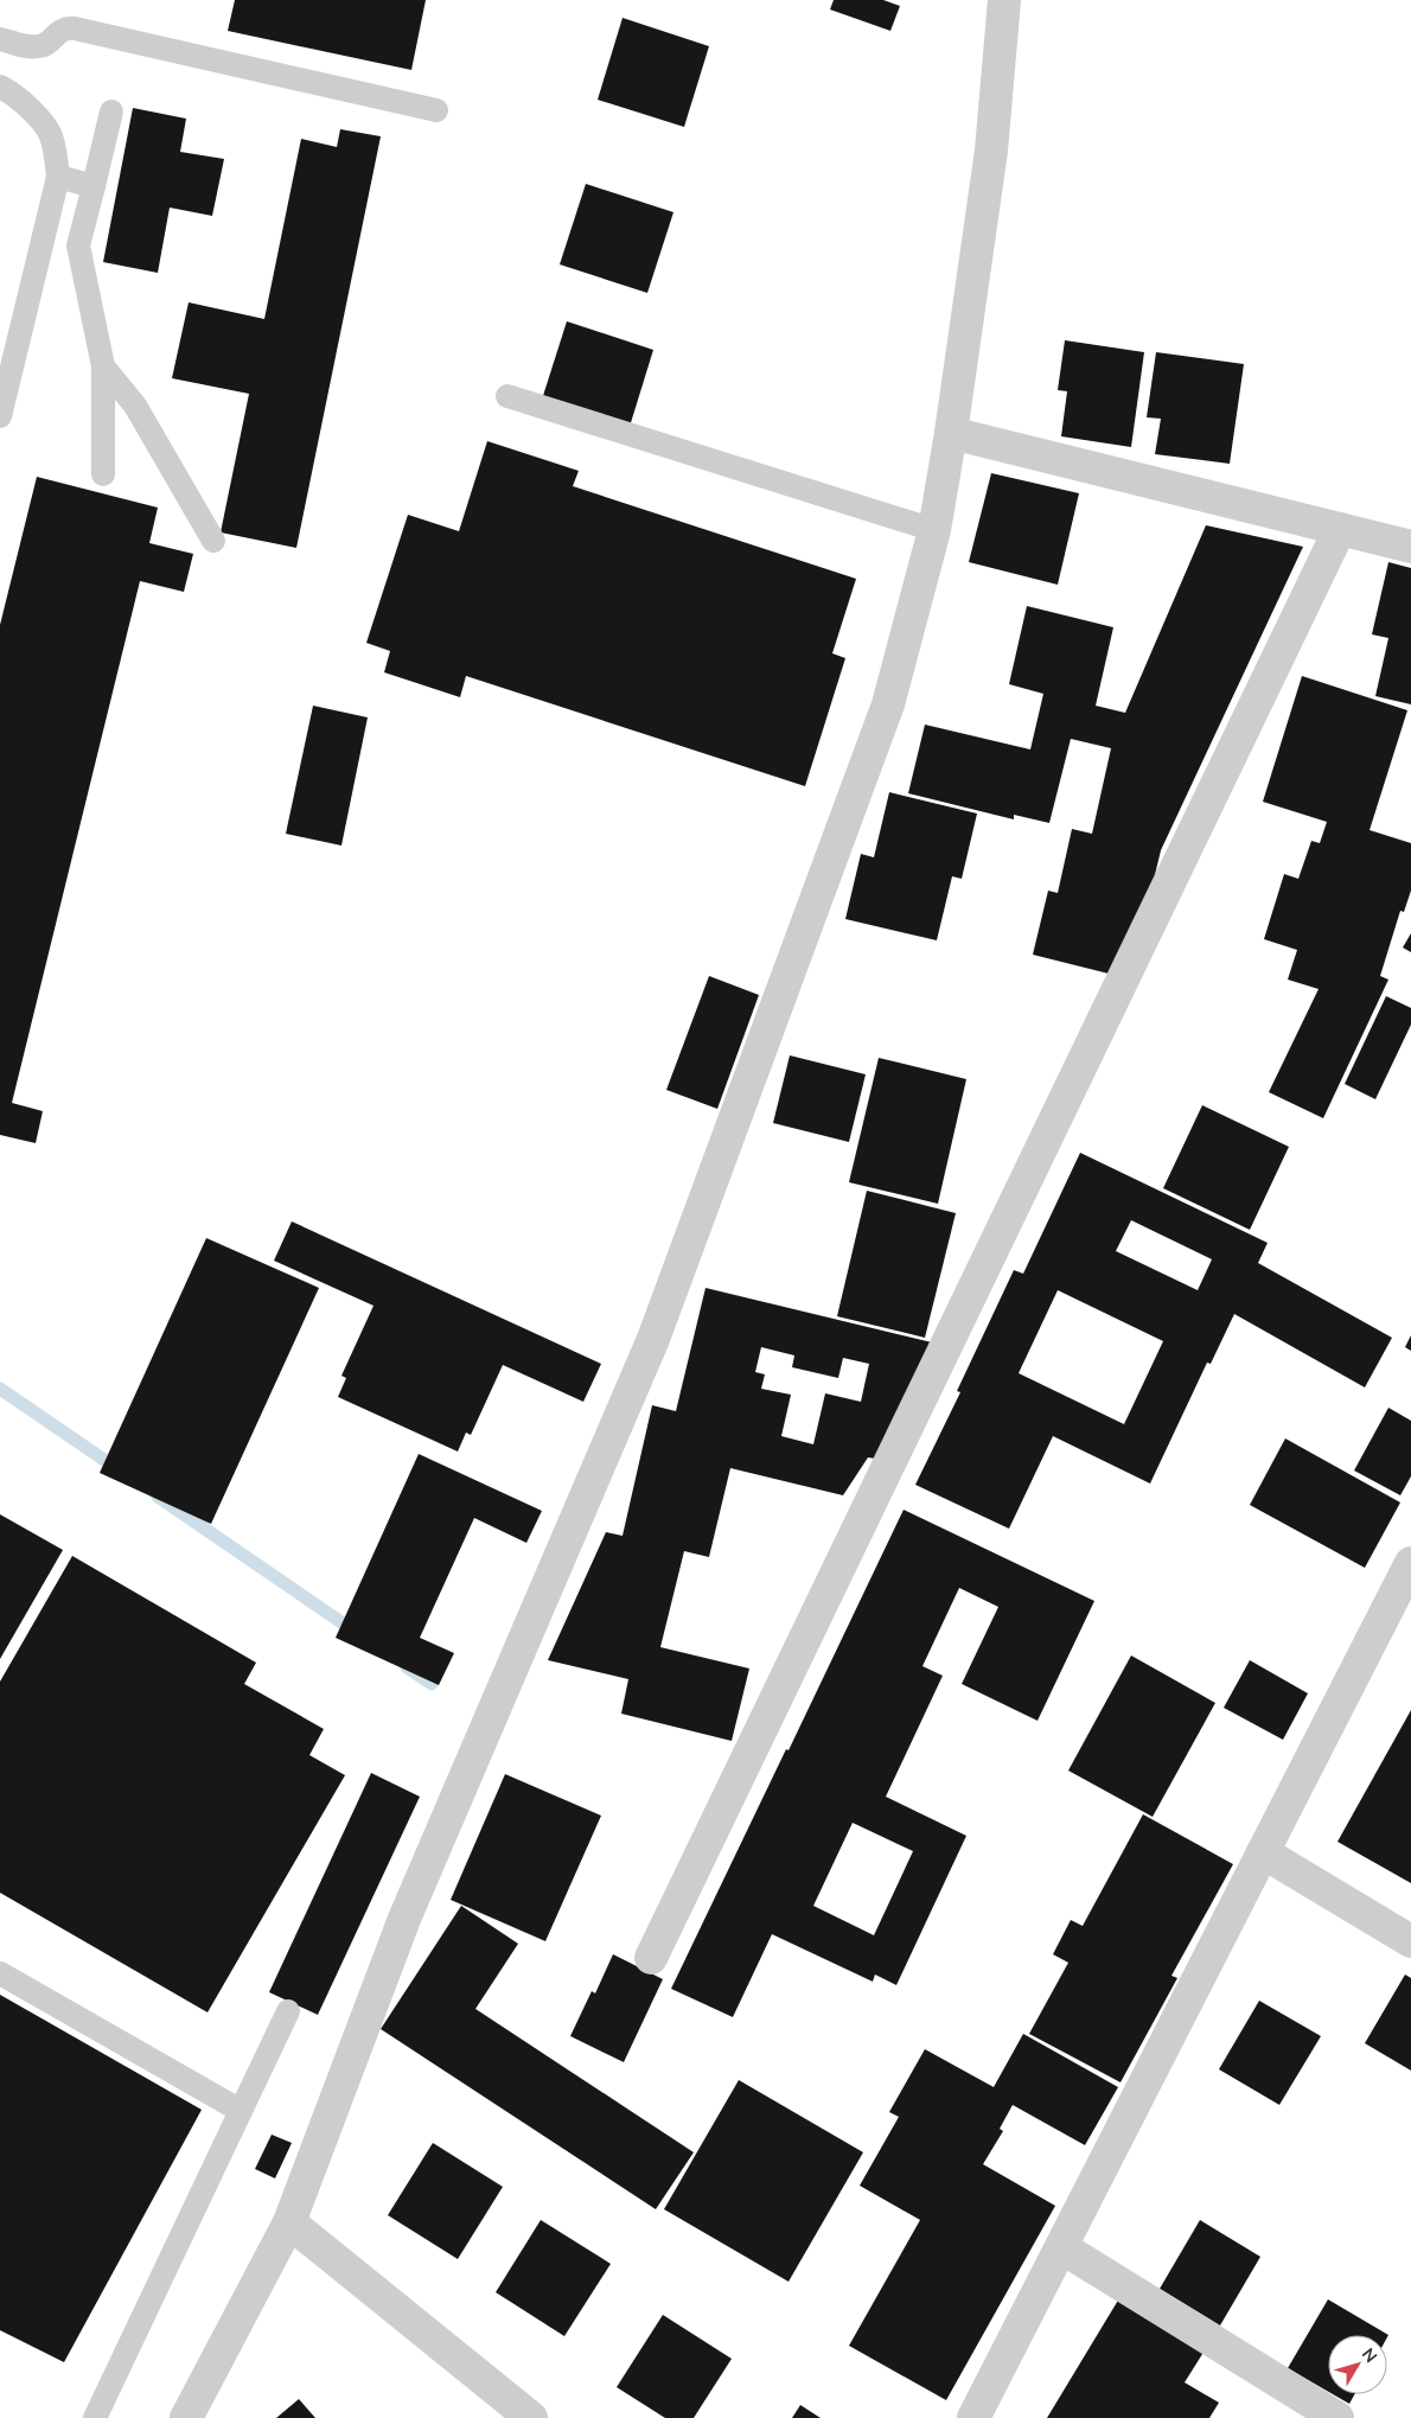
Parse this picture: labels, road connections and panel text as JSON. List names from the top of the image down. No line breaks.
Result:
{"north":"top right"}
